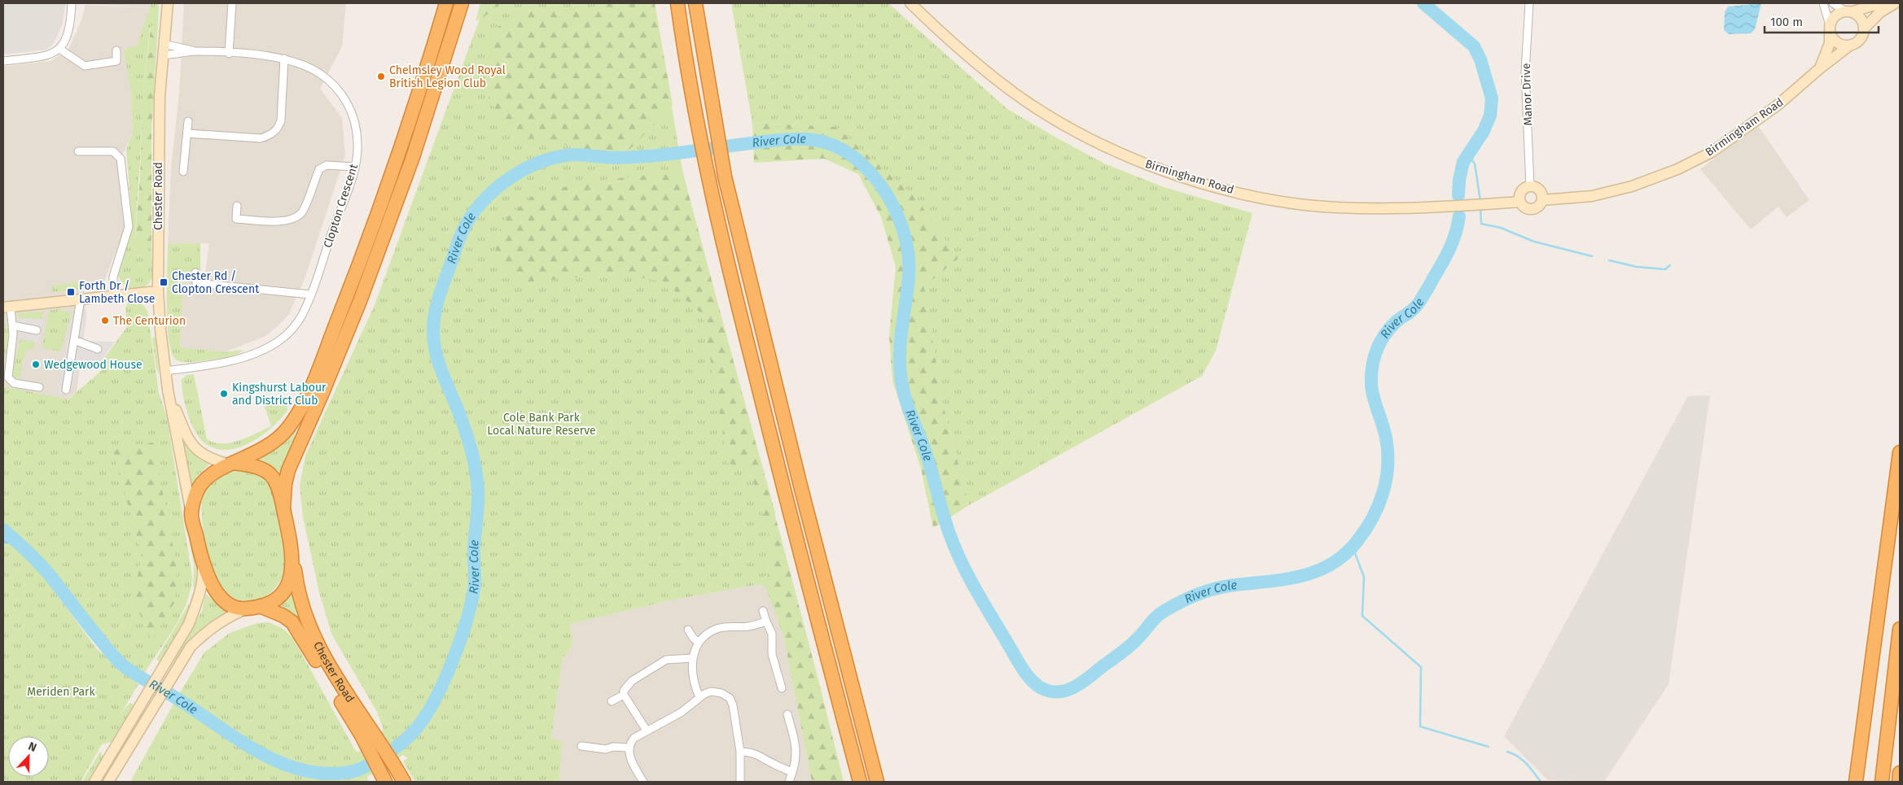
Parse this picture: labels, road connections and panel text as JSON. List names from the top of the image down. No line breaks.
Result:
{"streets":{"highway":["Chester Road"],"main road":["Birmingham Road"],"street":["Manor Drive","Clopton Crescent"]},"crossings":[["Manor Drive","Birmingham Road"],["Chester Road","Clopton Crescent"]],"water":["River Cole"],"parks":["Cole Bank Park Local Nature Reserve","Meriden Park"],"places":{"other":["Chelmsley Wood Royal British Legion Club","The Centurion","Wedgewood House","Kingshurst Labour and District Club"],"transit":["Chester Rd / Clopton Crescent","Forth Dr / Lambeth Close"]},"scale_bar":"100 m","north":"top"}
